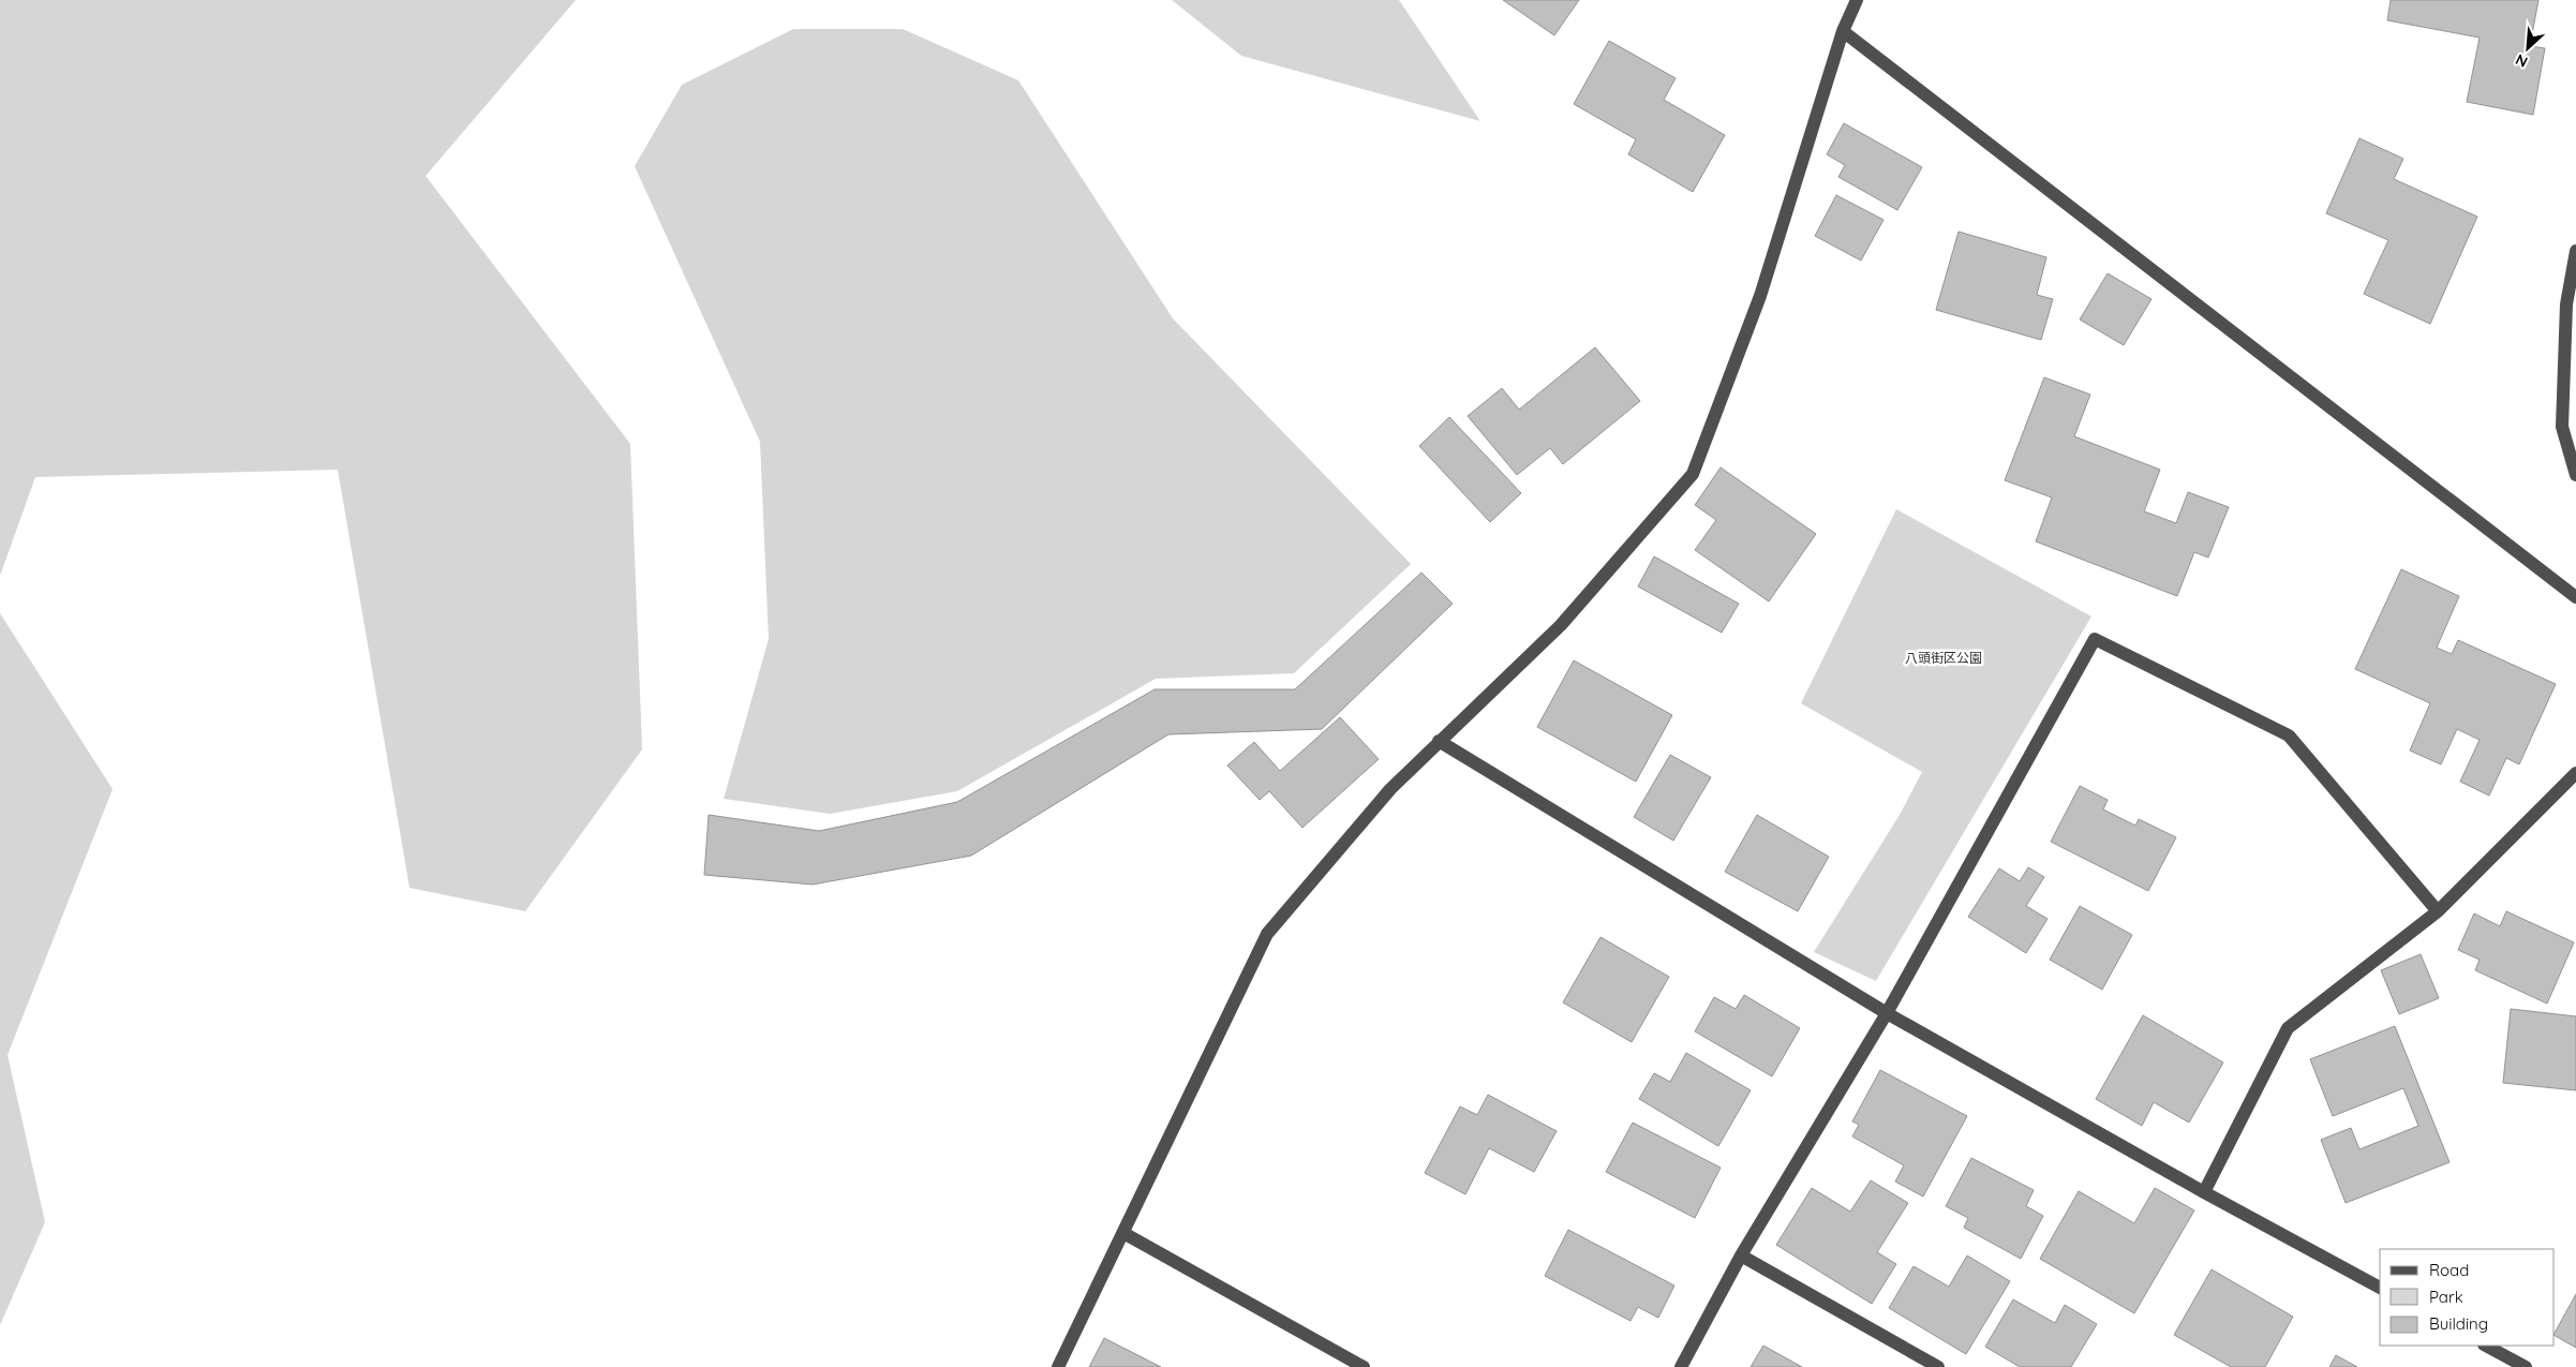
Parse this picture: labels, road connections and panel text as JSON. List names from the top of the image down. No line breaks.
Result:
{"parks":["八頭街区公園"],"legend":["Road","Park","Building"],"north":"bottom left"}
